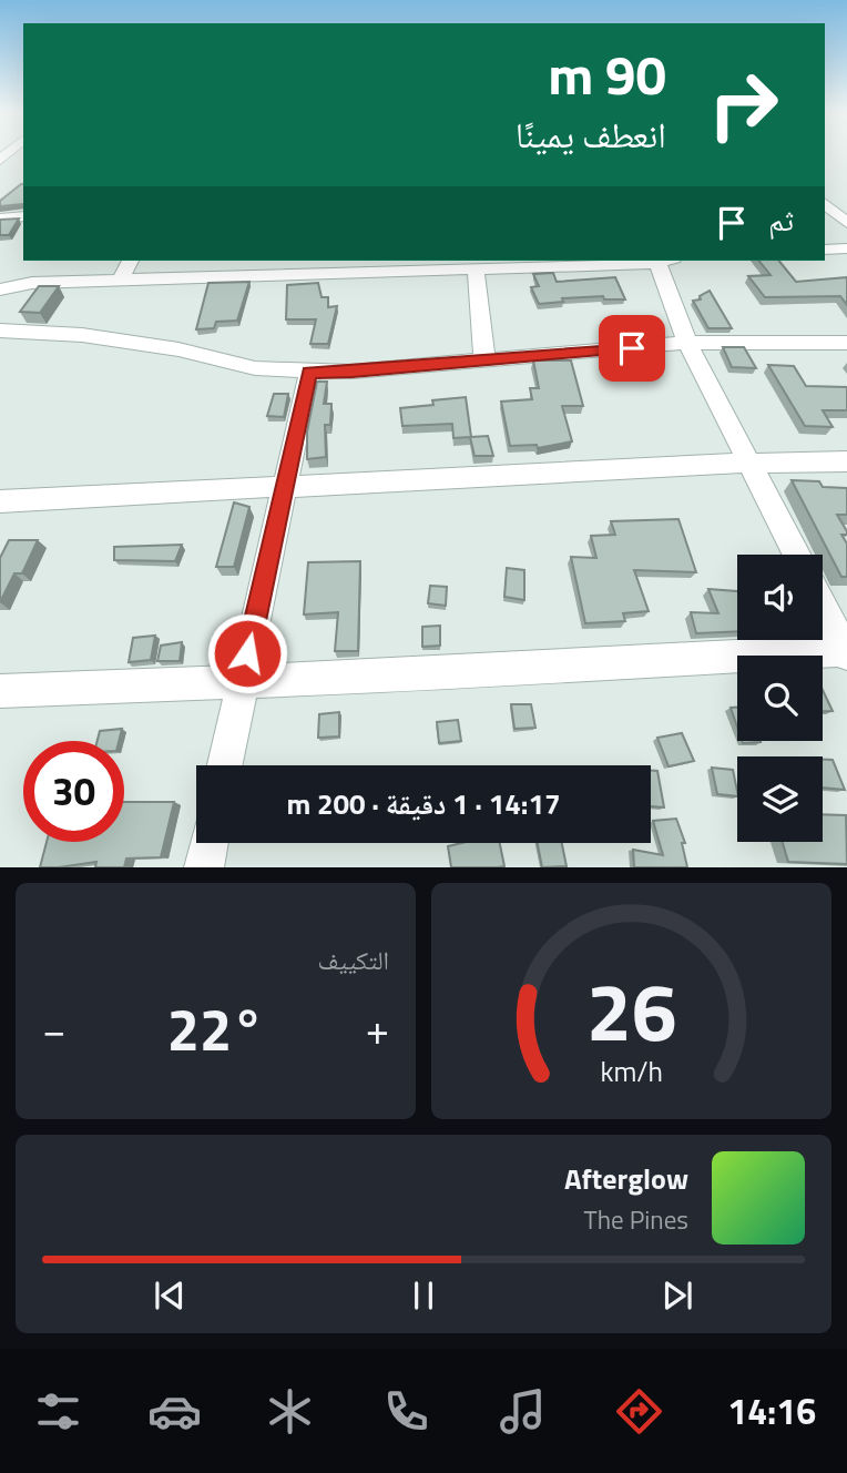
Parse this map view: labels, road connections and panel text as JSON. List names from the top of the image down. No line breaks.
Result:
{"page":{"turn":["90 m","انعطف يمينًا"],"then":"ثم","limit":"30","trip":"14:17 · 1 دقيقة · 200 m","tile":"التكييف","heat":["−","22°","+"],"song":["Afterglow","The Pines"],"tabs":"14:16","gauge":["26","km/h"]}}
